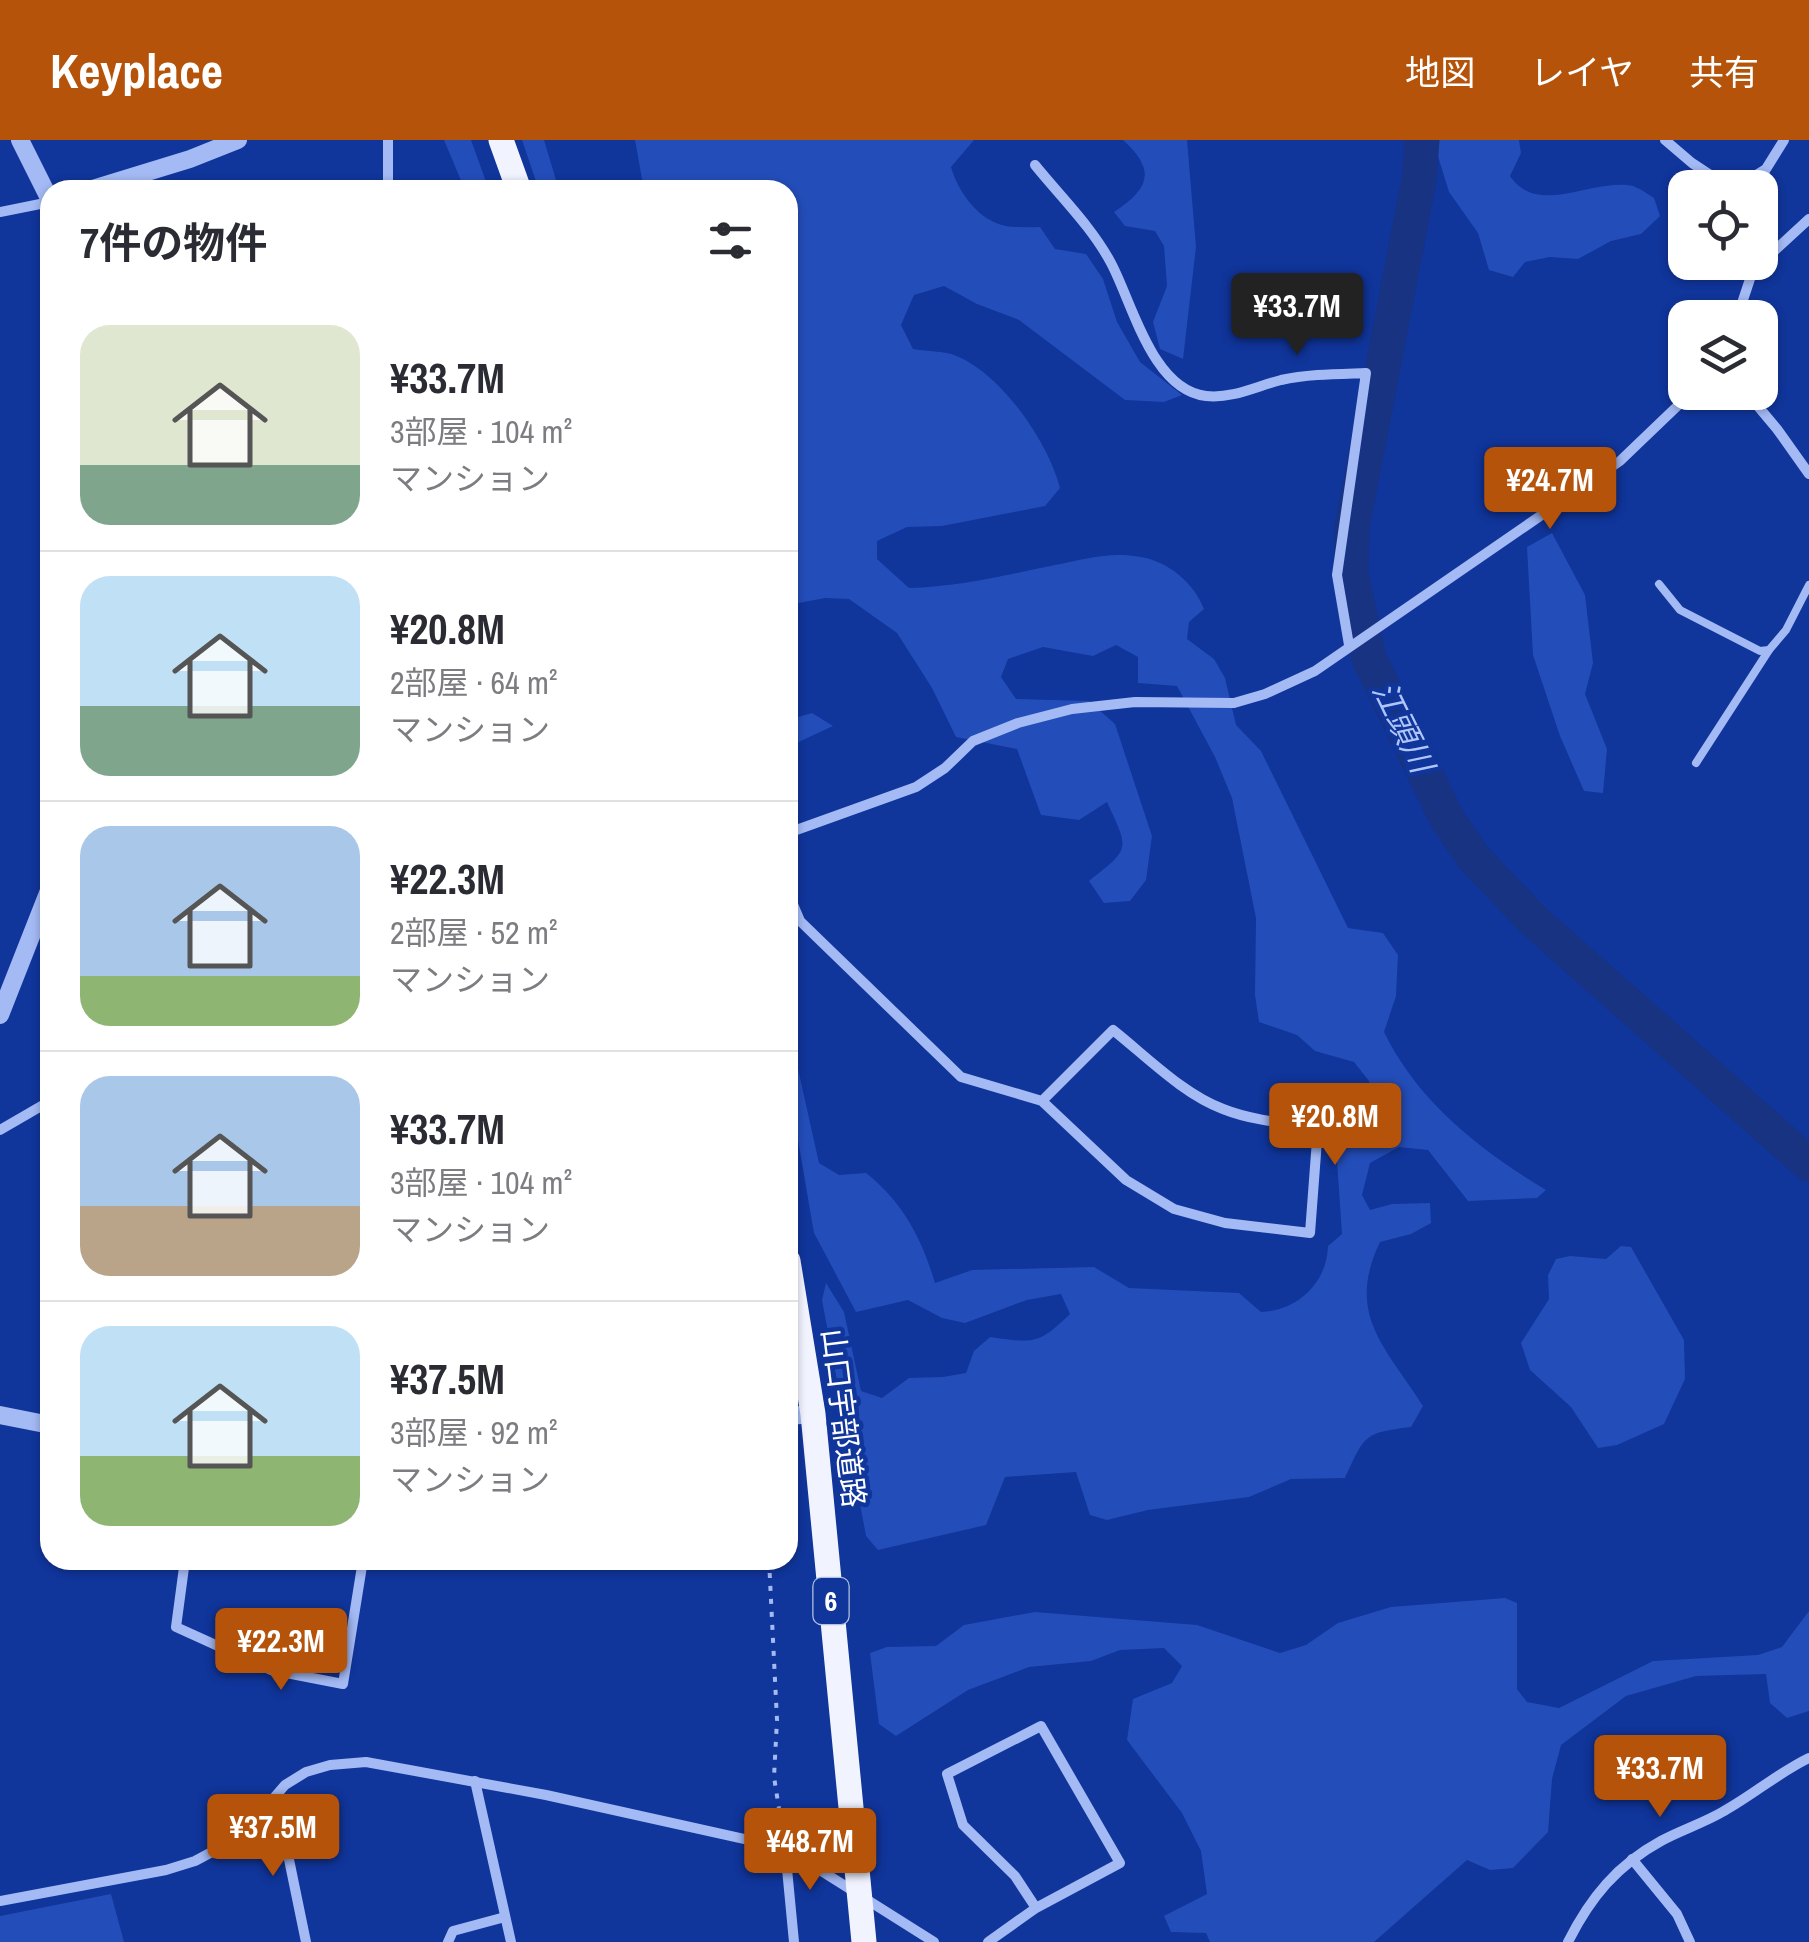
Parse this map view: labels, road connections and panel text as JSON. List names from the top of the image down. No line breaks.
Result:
{"streets":{"main road":["山口宇部道路","6"]},"water":["江頭川"],"page":{"header":"Keyplace","nav":["地図","レイヤ","共有"],"heading":"7件の物件","price":["¥33.7M","¥24.7M","¥20.8M","¥22.3M","¥33.7M","¥37.5M","¥48.7M"],"list":[{"name":"¥33.7M","note":"3部屋 · 104 m² · マンション"},{"name":"¥20.8M","note":"2部屋 · 64 m² · マンション"},{"name":"¥22.3M","note":"2部屋 · 52 m² · マンション"},{"name":"¥33.7M","note":"3部屋 · 104 m² · マンション"},{"name":"¥37.5M","note":"3部屋 · 92 m² · マンション"}]}}
